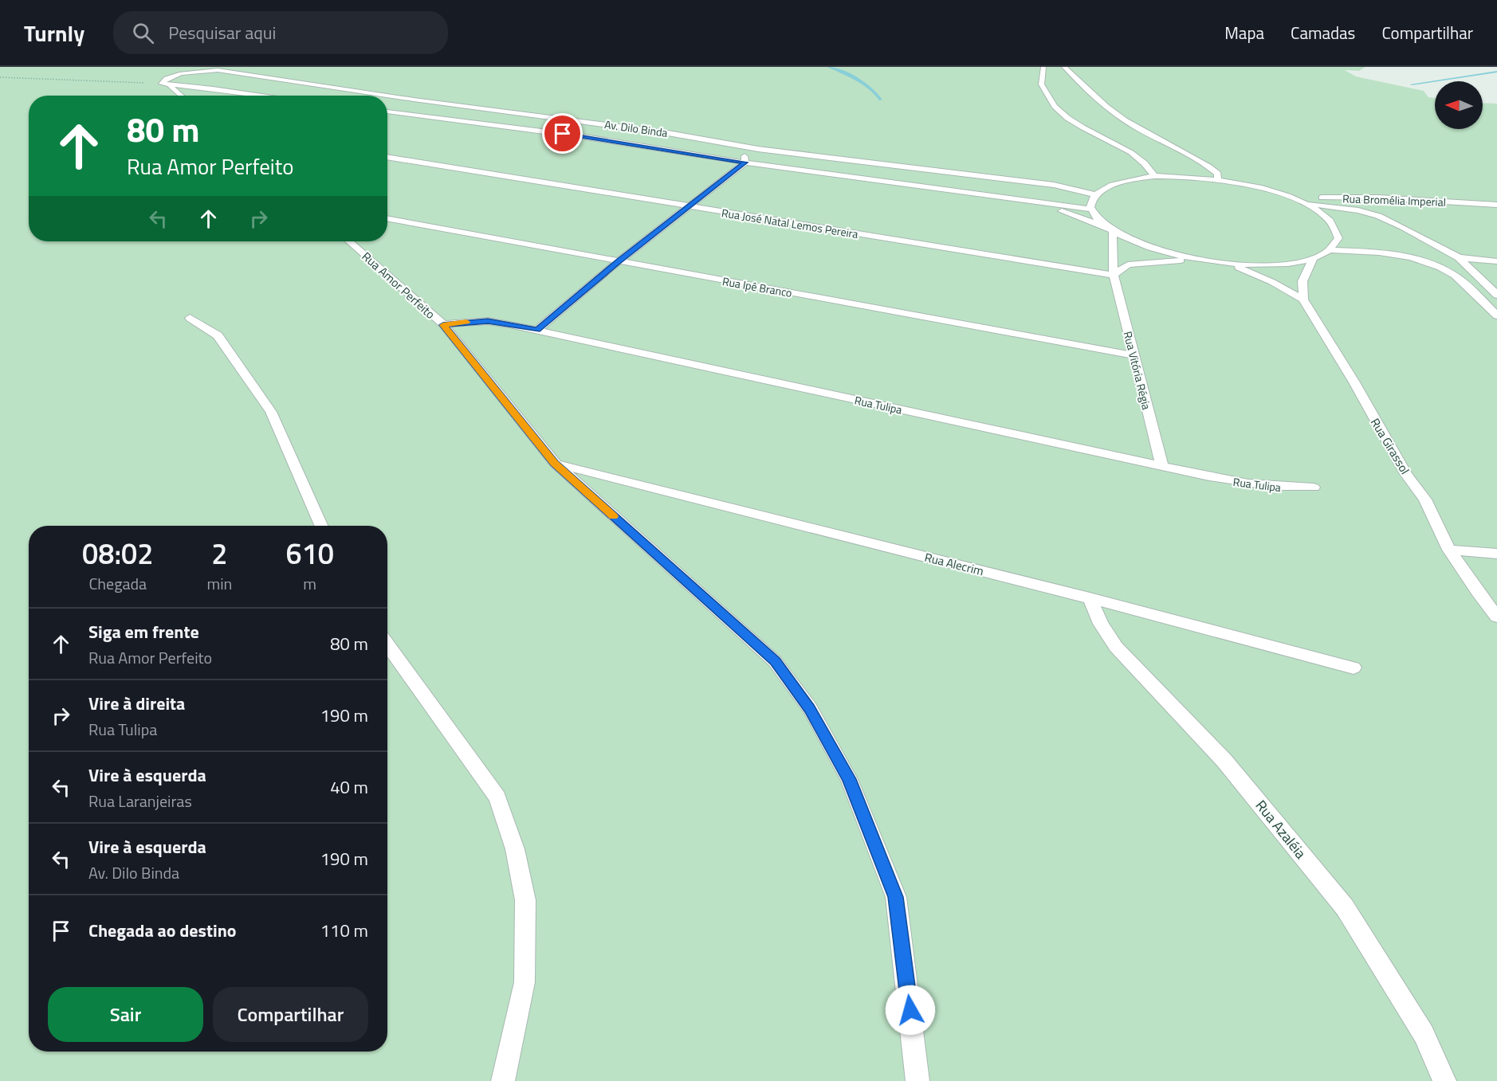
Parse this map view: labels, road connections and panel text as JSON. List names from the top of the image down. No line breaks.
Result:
{"streets":{"street":["Av. Dilo Binda","Rua Bromélia Imperial","Rua José Natal Lemos Pereira","Rua Amor Perfeito","Rua Ipê Branco","Rua Vitória Régia","Rua Tulipa","Rua Girassol","Rua Alecrim","Rua Azaléia"]},"crossings":[["Rua José Natal Lemos Pereira","Rua Vitória Régia"],["Rua Amor Perfeito","Rua Tulipa"],["Rua Amor Perfeito","Rua Alecrim"],["Rua Ipê Branco","Rua Vitória Régia"],["Rua Vitória Régia","Rua Tulipa"],["Rua Alecrim","Rua Azaléia"]],"north":"left","page":{"header":"Turnly","search":"Pesquisar aqui","nav":["Mapa","Camadas","Compartilhar"],"turn":["80 m","Rua Amor Perfeito"],"eta":["08:02","Chegada","2","min","610","m"],"list":[{"name":"Siga em frente","note":"Rua Amor Perfeito","value":"80 m"},{"name":"Vire à direita","note":"Rua Tulipa","value":"190 m"},{"name":"Vire à esquerda","note":"Rua Laranjeiras","value":"40 m"},{"name":"Vire à esquerda","note":"Av. Dilo Binda","value":"190 m"},{"name":"Chegada ao destino","value":"110 m"}],"buttons":["Sair","Compartilhar"]}}
